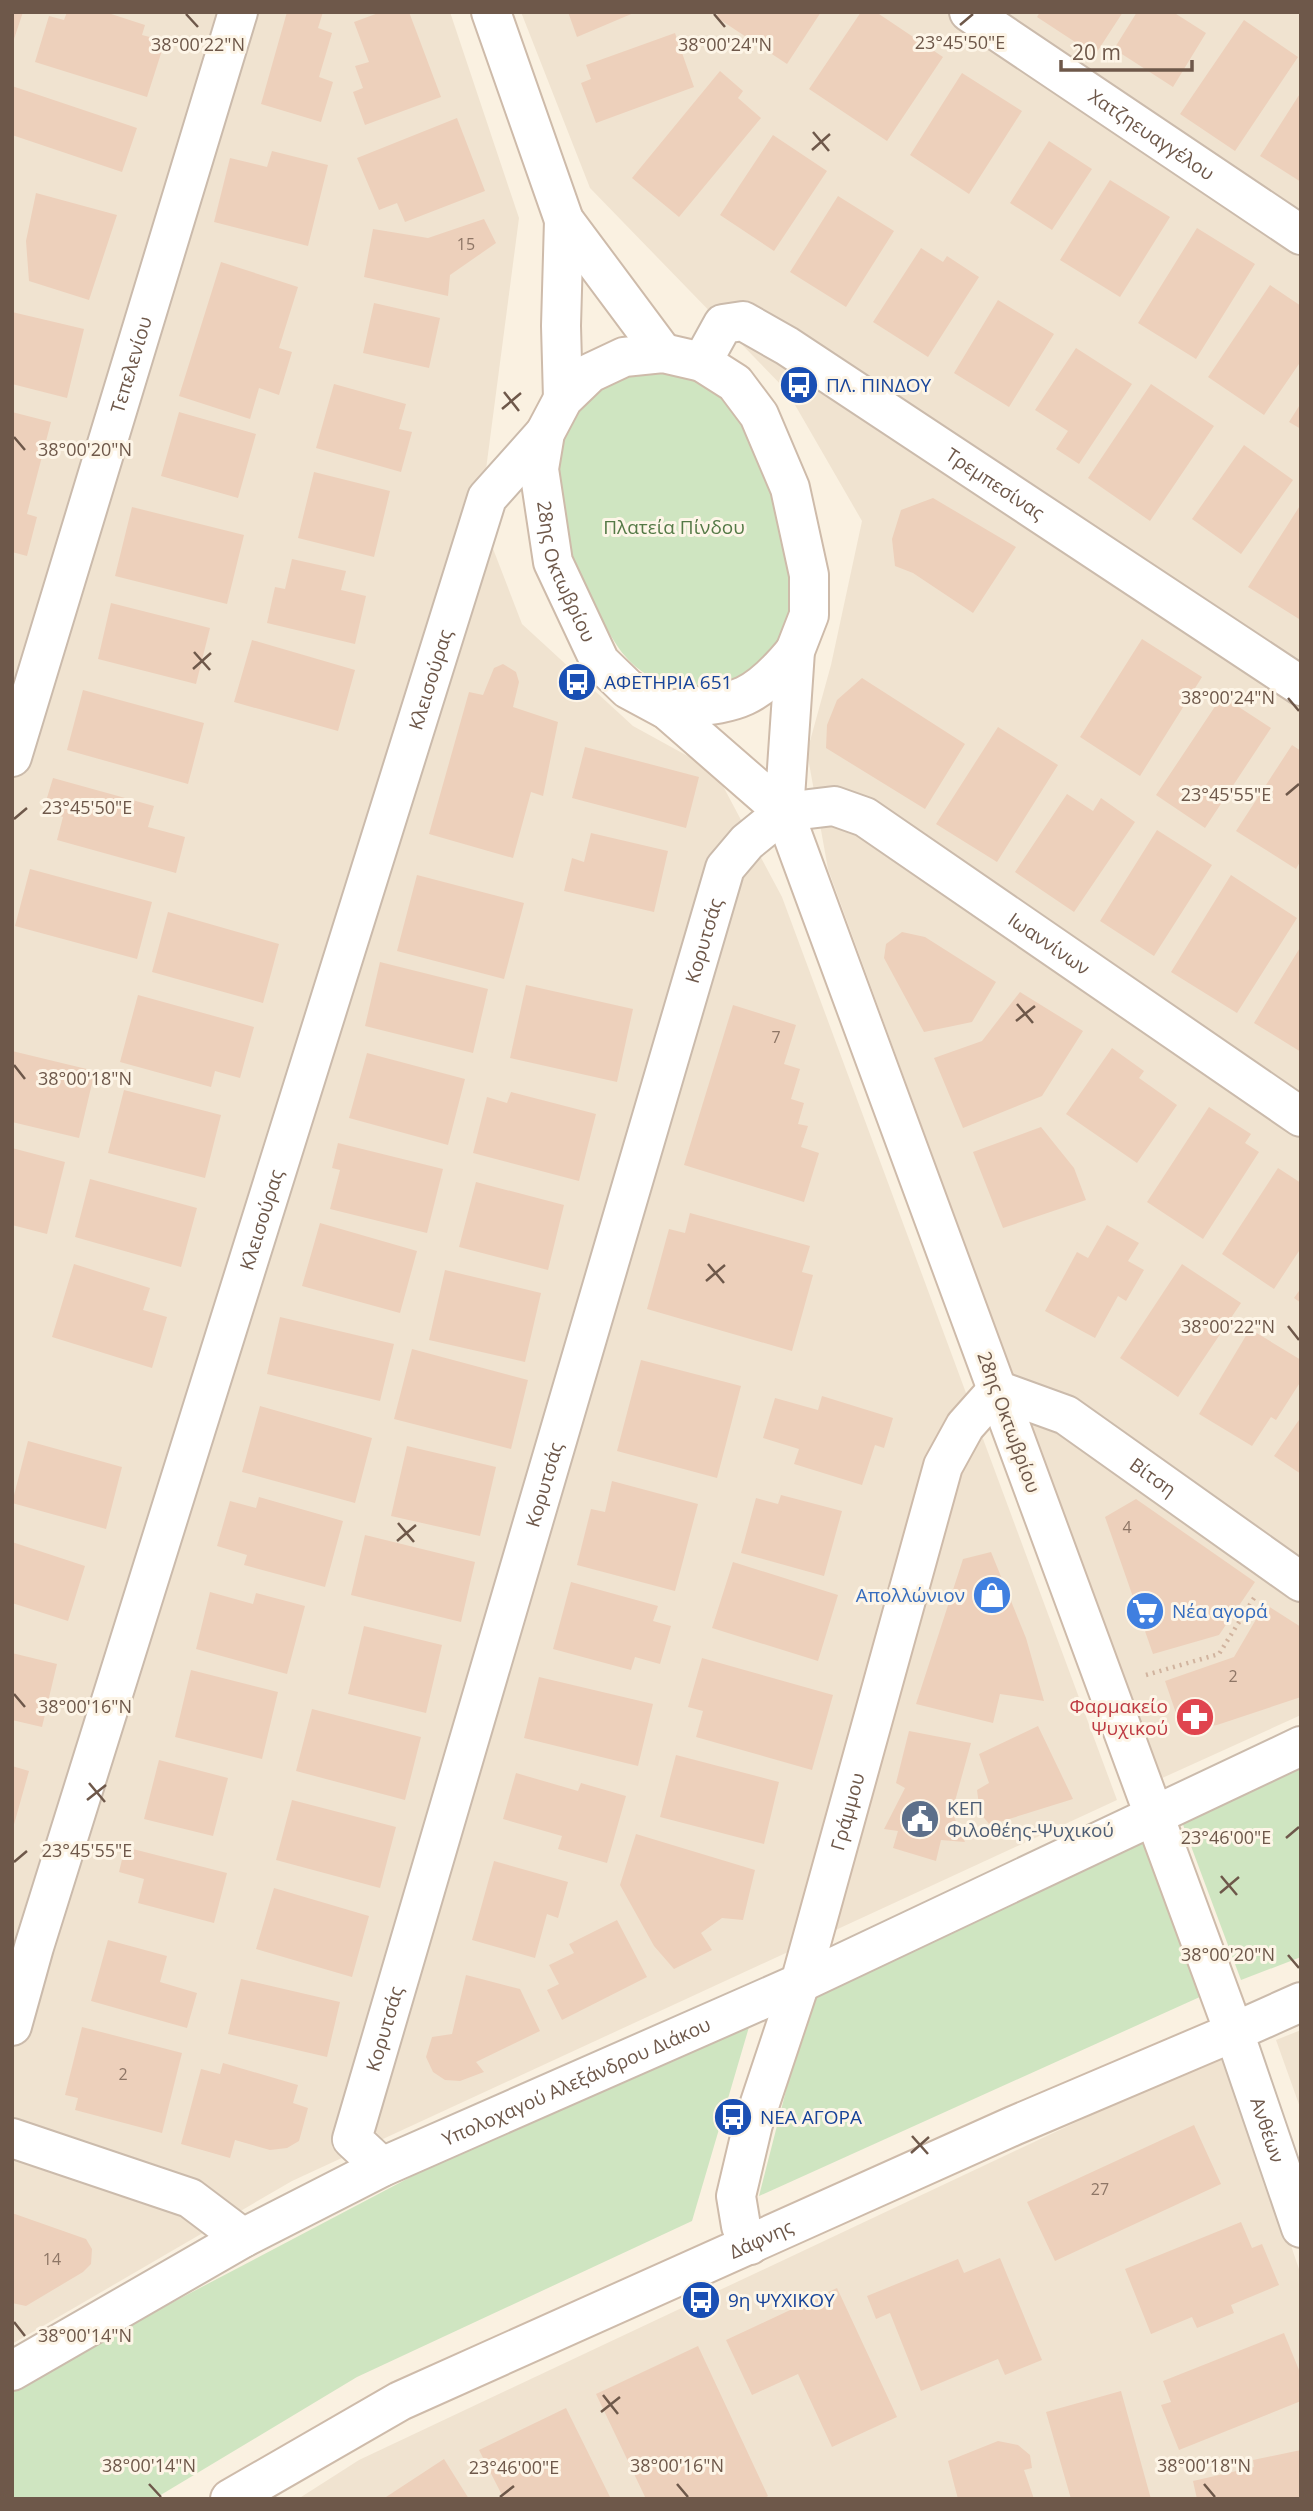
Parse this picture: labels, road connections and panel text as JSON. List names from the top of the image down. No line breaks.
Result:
{"streets":{"street":["Χατζηευαγγέλου","Τεπελενίου","Τρεμπεσίνας","28ης Οκτωβρίου","Κλεισούρας","Κορυτσάς","Ιωαννίνων","Βίτση","Γράμμου","Υπολοχαγού Αλεξάνδρου Διάκου","Ανθέων","Δάφνης"]},"crossings":[["Τρεμπεσίνας","28ης Οκτωβρίου"],["28ης Οκτωβρίου","Κλεισούρας"],["28ης Οκτωβρίου","Κορυτσάς"],["28ης Οκτωβρίου","Ιωαννίνων"],["28ης Οκτωβρίου","Βίτση"],["28ης Οκτωβρίου","Γράμμου"],["28ης Οκτωβρίου","Υπολοχαγού Αλεξάνδρου Διάκου"],["28ης Οκτωβρίου","Ανθέων"],["28ης Οκτωβρίου","Δάφνης"],["Κορυτσάς","Ιωαννίνων"],["Κορυτσάς","Υπολοχαγού Αλεξάνδρου Διάκου"],["Βίτση","Γράμμου"],["Γράμμου","Υπολοχαγού Αλεξάνδρου Διάκου"],["Γράμμου","Δάφνης"],["Ανθέων","Δάφνης"]],"parks":["Πλατεία Πίνδου"],"places":{"bus stop":["ΠΛ. ΠΙΝΔΟΥ","ΑΦΕΤΗΡΙΑ 651","ΝΕΑ ΑΓΟΡΑ","9η ΨΥΧΙΚΟΥ"],"shop":["Απολλώνιον"],"supermarket":["Νέα αγορά"],"pharmacy":["Φαρμακείο Ψυχικού"],"public building":["ΚΕΠ Φιλοθέης-Ψυχικού"]},"house_numbers":["15","7","4","2","2","27","14"],"scale_bar":"20 m","coordinates":["23°45'50\"E","38°00'22\"N","38°00'24\"N","38°00'20\"N","23°45'55\"E","38°00'18\"N","38°00'16\"N","23°46'00\"E","38°00'14\"N"]}
